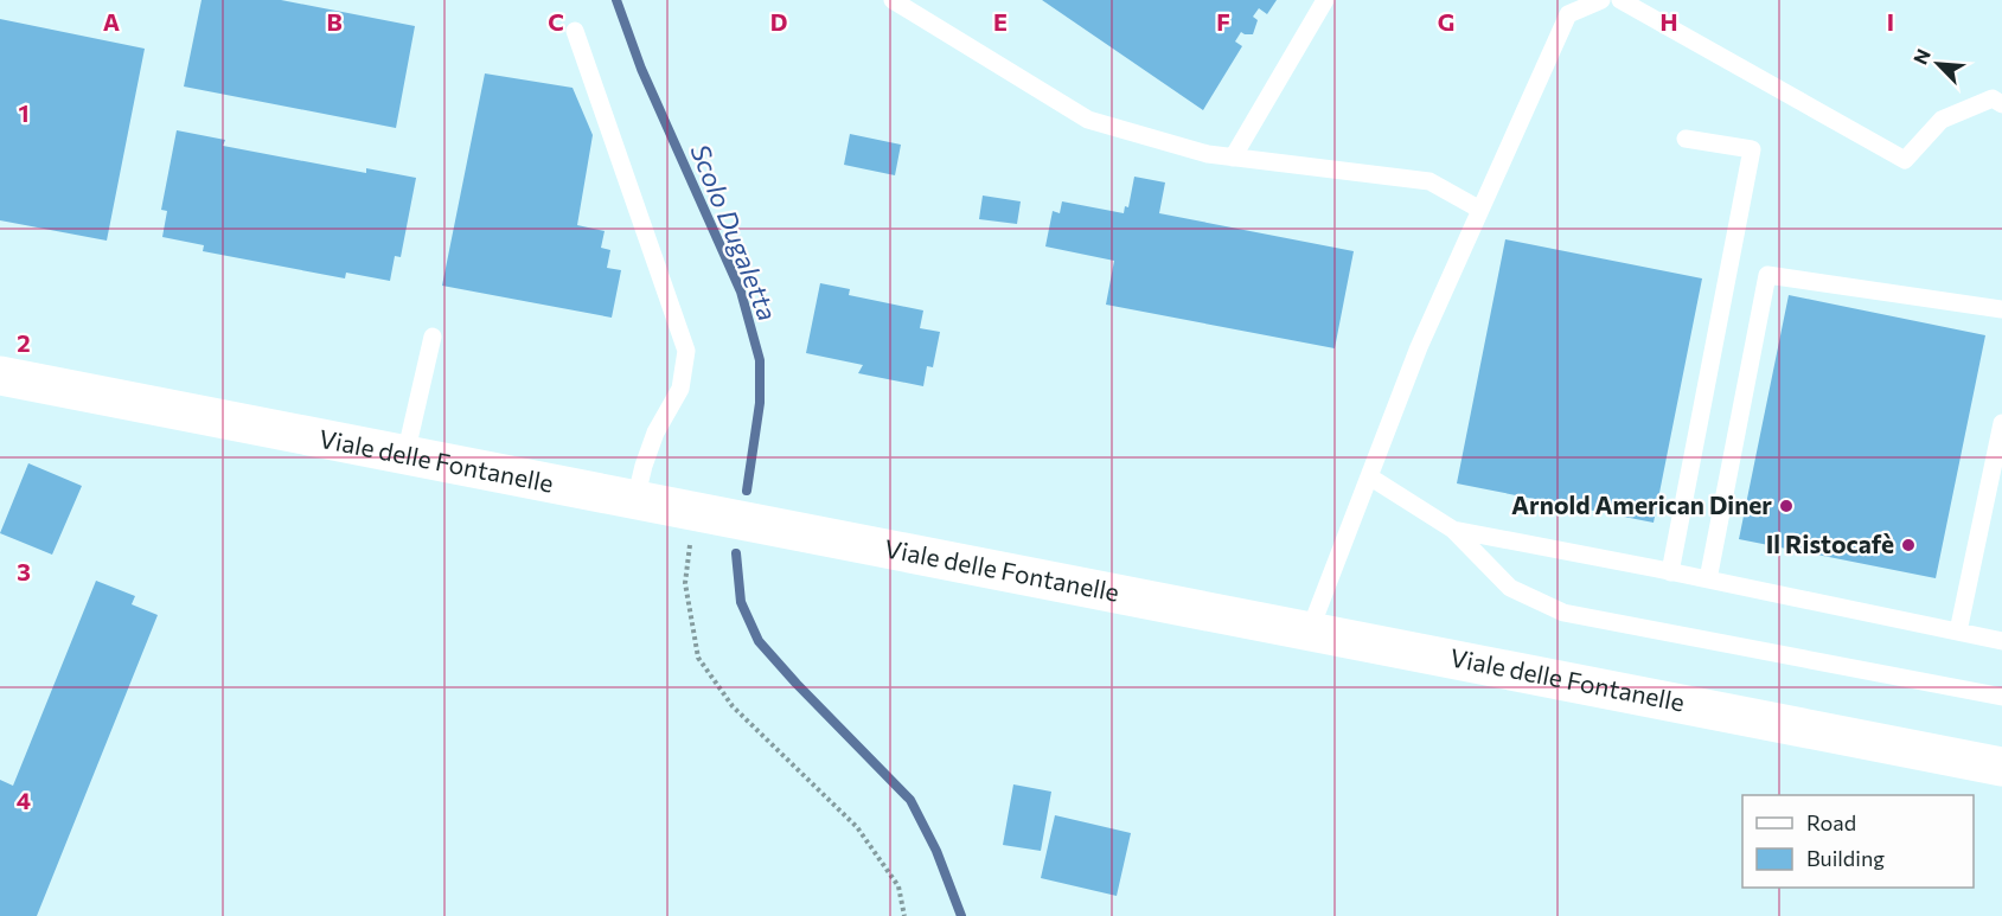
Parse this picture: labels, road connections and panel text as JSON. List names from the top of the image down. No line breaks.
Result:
{"streets":{"main road":["Viale delle Fontanelle"]},"water":["Scolo Dugaletta"],"places":["Arnold American Diner","Il Ristocafè"],"legend":["Road","Building"],"north":"top left","grid":{"columns":["A","B","C","D","E","F","G","H","I"],"rows":["1","2","3","4"]}}
